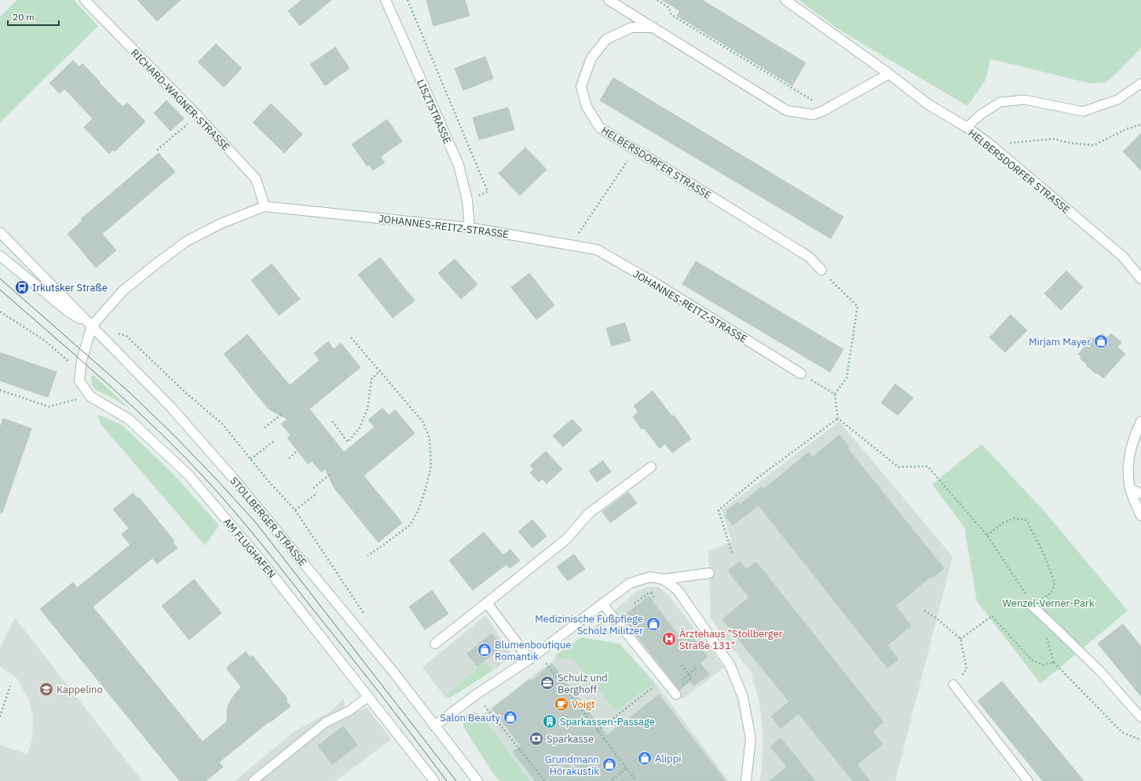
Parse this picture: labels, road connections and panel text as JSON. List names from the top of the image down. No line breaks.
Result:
{"streets":{"street":["RICHARD-WAGNER-STRASSE","LISZTSTRASSE","HELBERSDORFER STRASSE","JOHANNES-REITZ-STRASSE","STOLLBERGER STRASSE","AM FLUGHAFEN"]},"crossings":[["RICHARD-WAGNER-STRASSE","JOHANNES-REITZ-STRASSE"],["LISZTSTRASSE","JOHANNES-REITZ-STRASSE"],["JOHANNES-REITZ-STRASSE","STOLLBERGER STRASSE"],["JOHANNES-REITZ-STRASSE","AM FLUGHAFEN"],["STOLLBERGER STRASSE","AM FLUGHAFEN"]],"parks":["Wenzel-Verner-Park"],"places":{"bus stop":["Irkutsker Straße"],"shop":["Mirjam Mayer","Medizinische Fußpflege Scholz Militzer","Blumenboutique Romantik","Salon Beauty","Alippi","Grundmann Hörakustik"],"hospital":["Ärztehaus \"Stollberger Straße 131\""],"office":["Schulz und Berghoff"],"school or university":["Kappelino"],"cafe":["Voigt"],"building":["Sparkassen-Passage"],"bank":["Sparkasse"]},"scale_bar":"20 m"}
